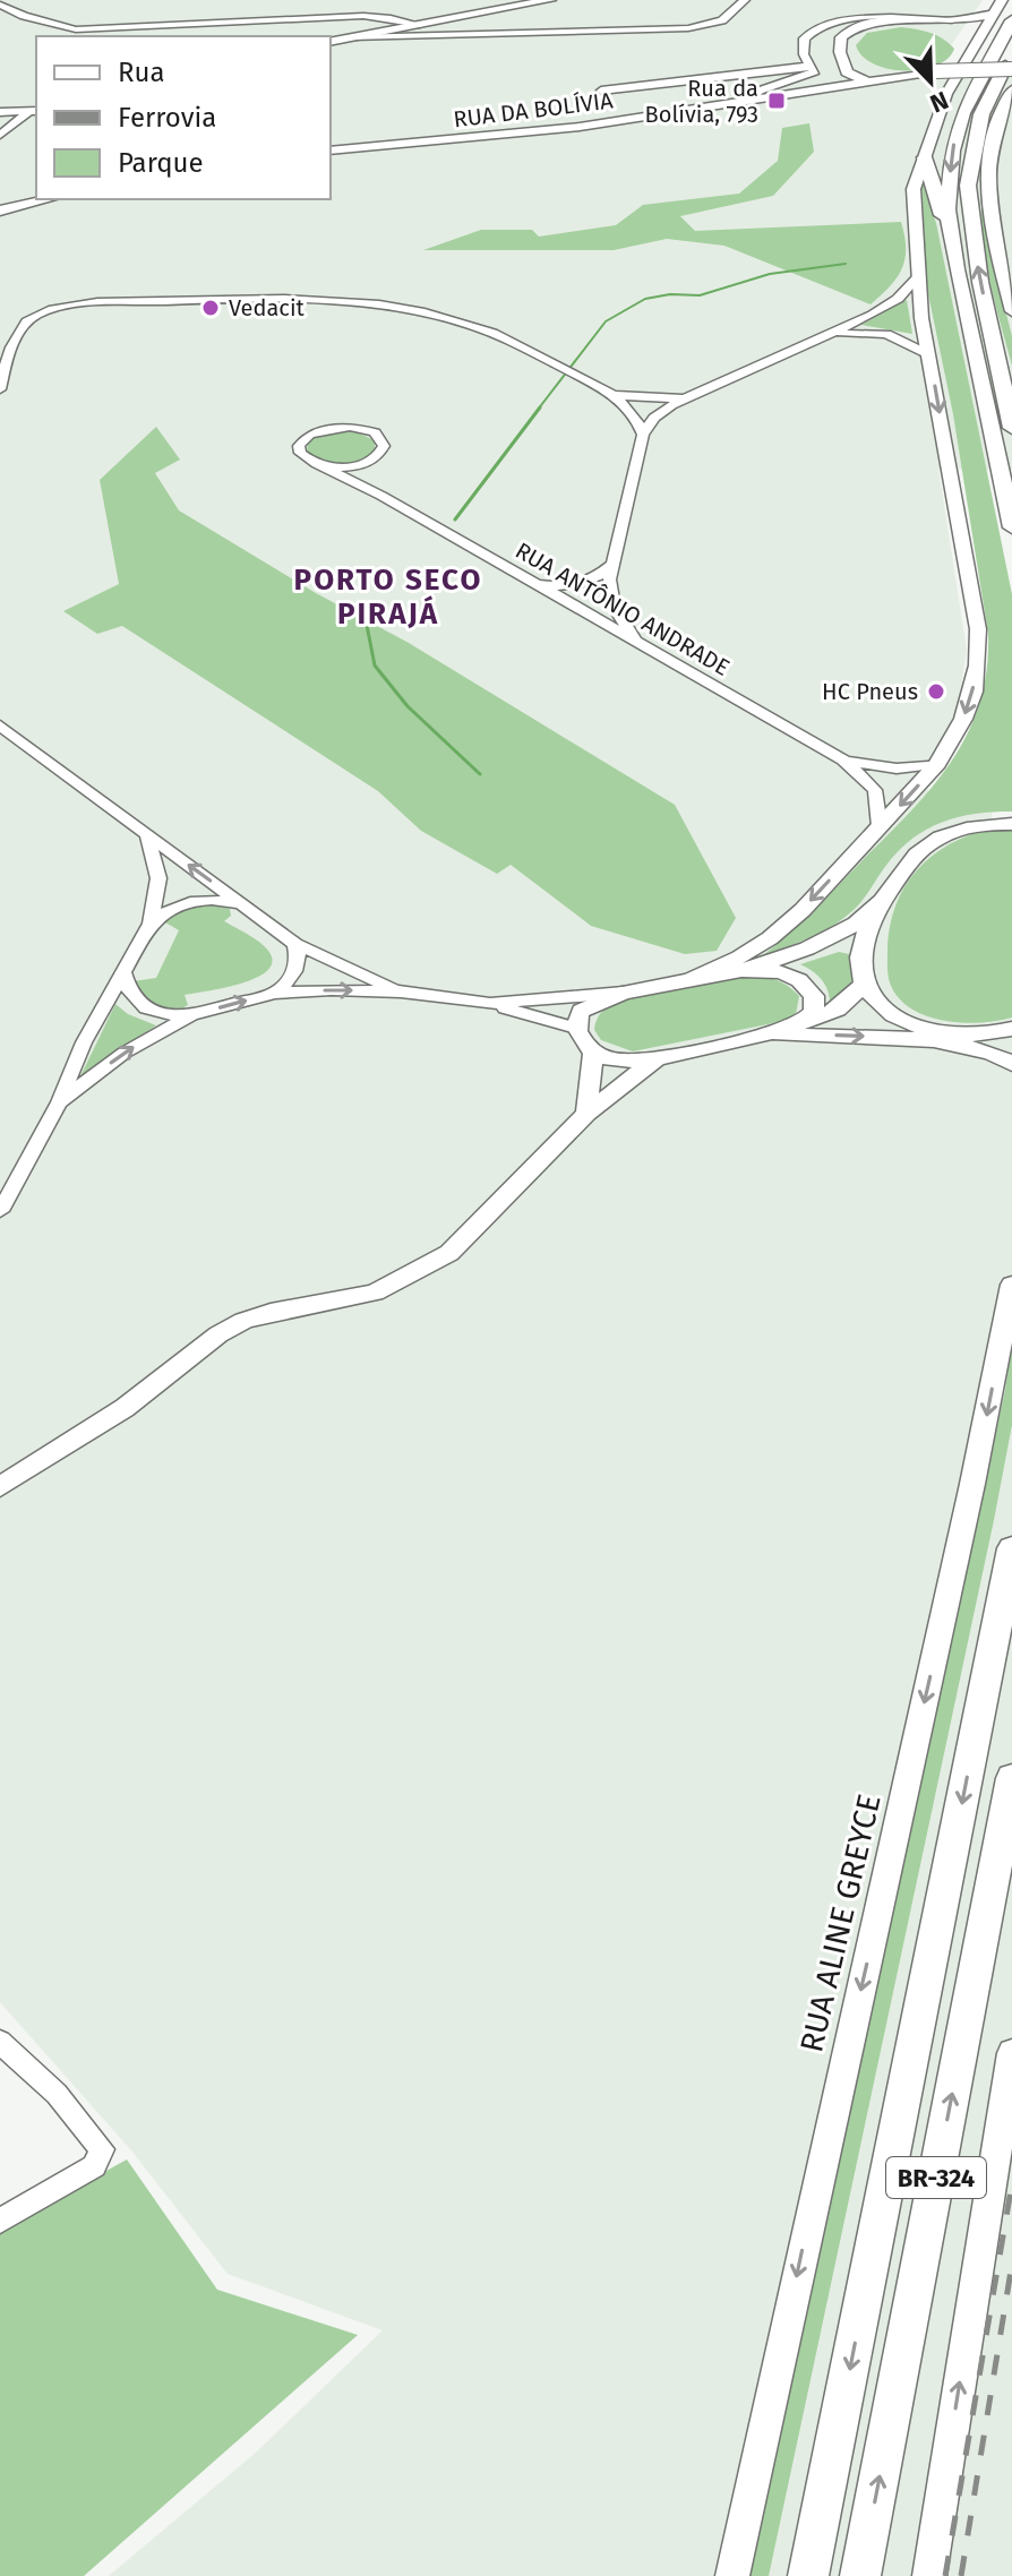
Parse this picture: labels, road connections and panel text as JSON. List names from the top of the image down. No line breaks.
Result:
{"streets":{"highway":["BR-324"],"main road":["RUA DA BOLÍVIA","RUA ALINE GREYCE"],"street":["RUA ANTÔNIO ANDRADE"]},"districts":["PORTO SECO PIRAJÁ"],"places":{"transit":["Rua da Bolívia, 793"],"other":["Vedacit","HC Pneus"]},"legend":["Rua","Ferrovia","Parque"],"north":"bottom right"}
